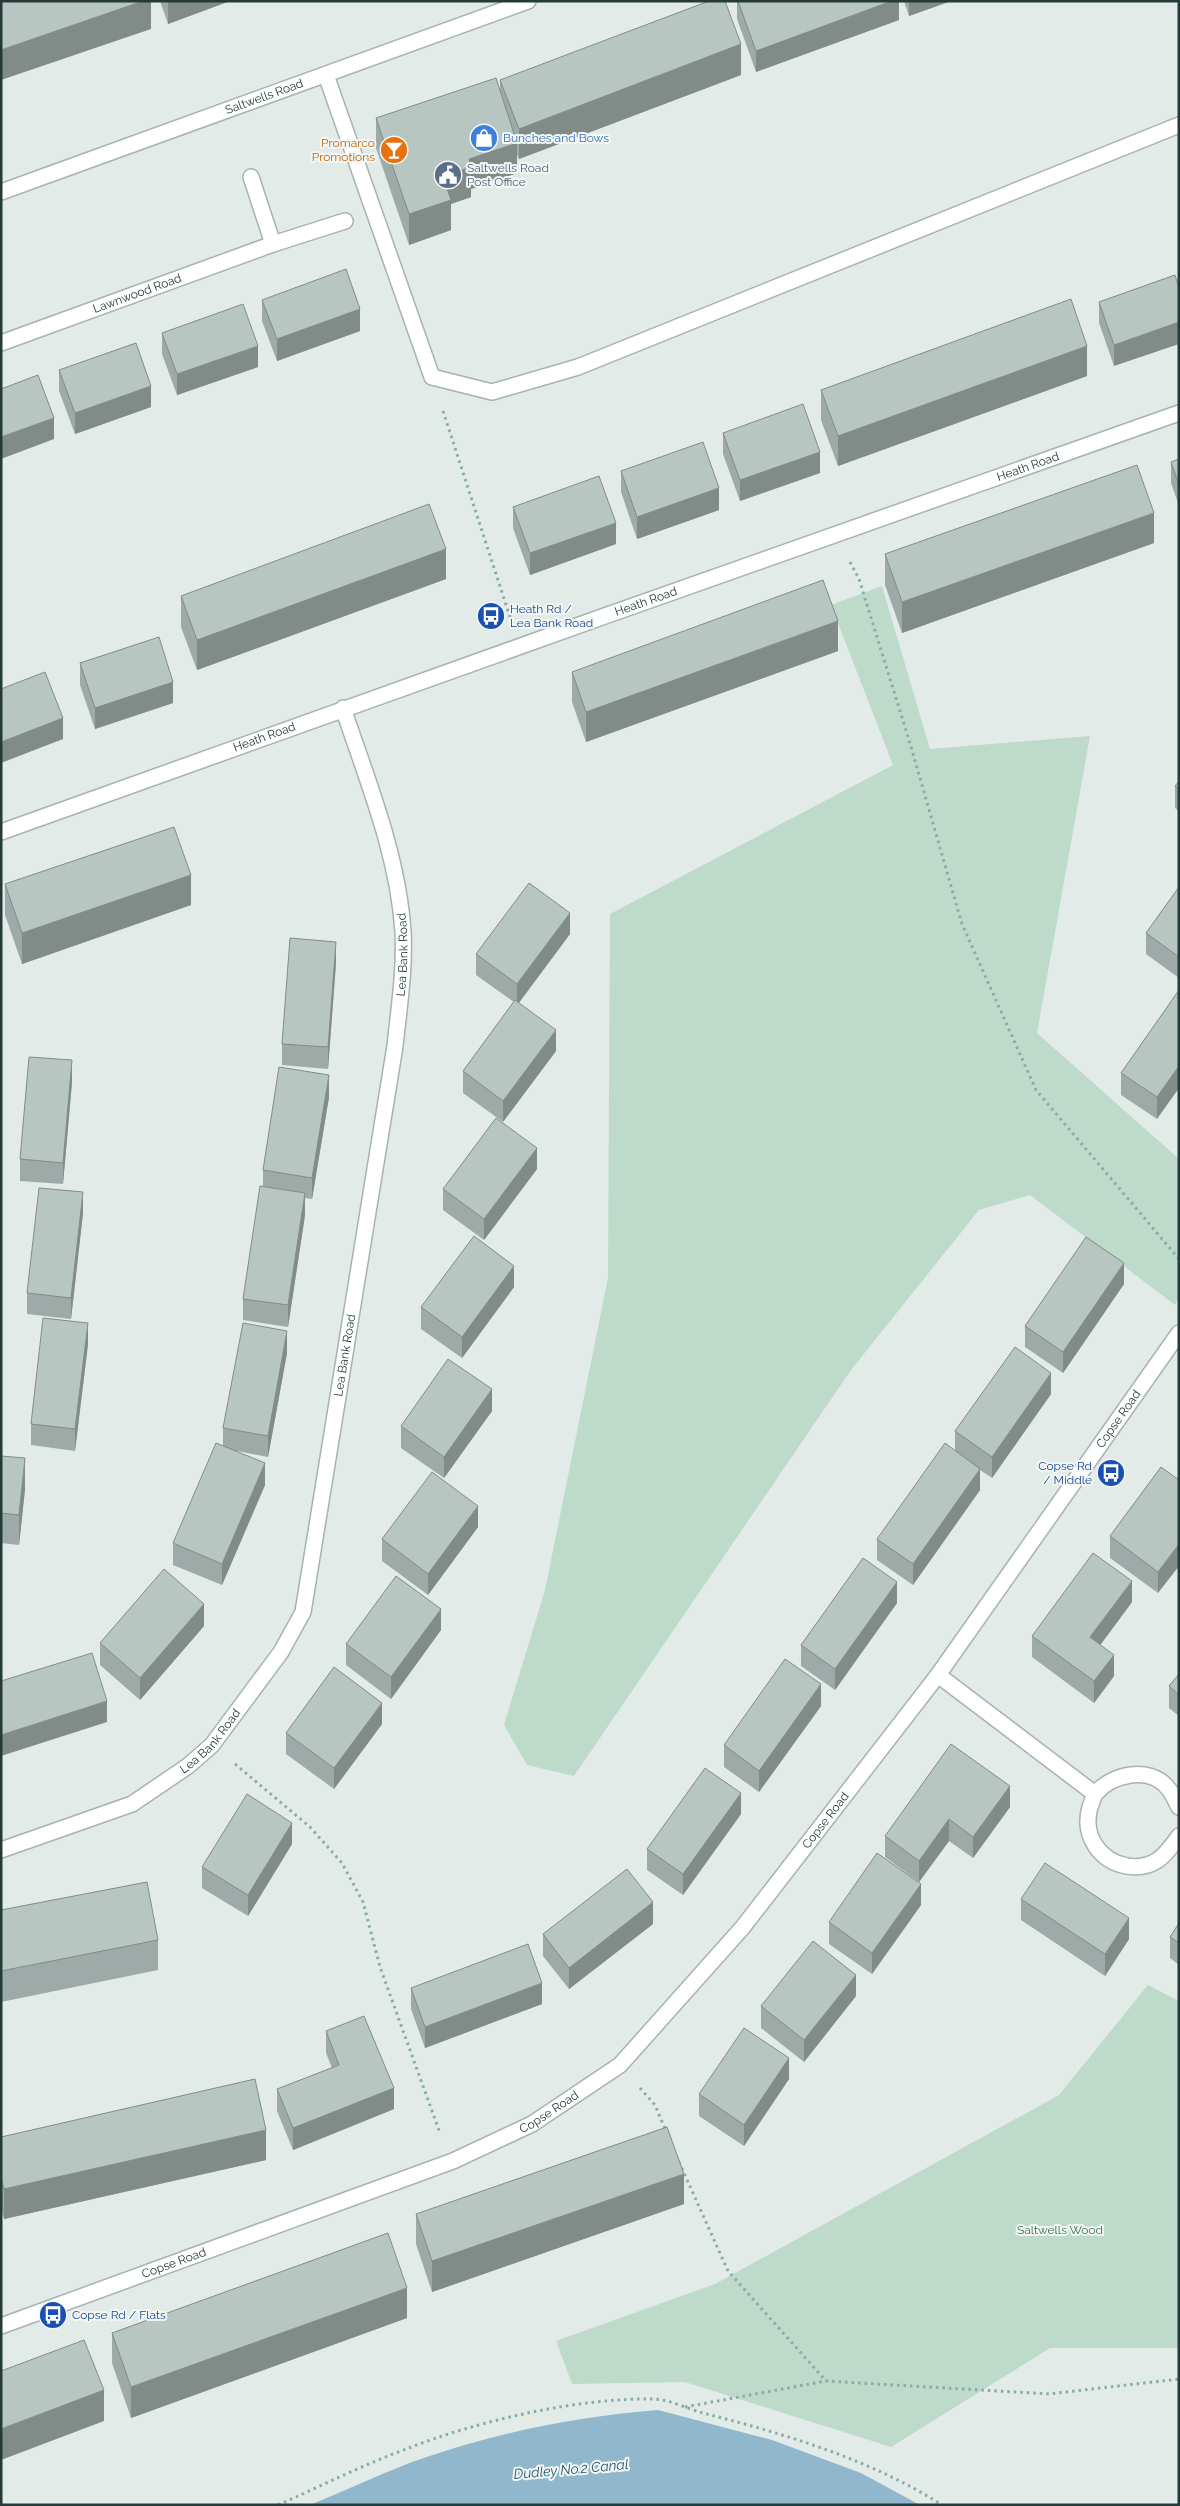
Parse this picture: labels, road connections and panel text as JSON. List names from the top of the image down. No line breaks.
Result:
{"streets":{"street":["Saltwells Road","Lawnwood Road","Heath Road","Lea Bank Road","Copse Road"]},"crossings":[["Heath Road","Lea Bank Road"]],"water":["Dudley No.2 Canal"],"parks":["Saltwells Wood"],"places":{"shop":["Bunches and Bows"],"bar":["Promarco Promotions"],"public building":["Saltwells Road Post Office"],"bus stop":["Heath Rd / Lea Bank Road","Copse Rd / Middle","Copse Rd / Flats"]}}
